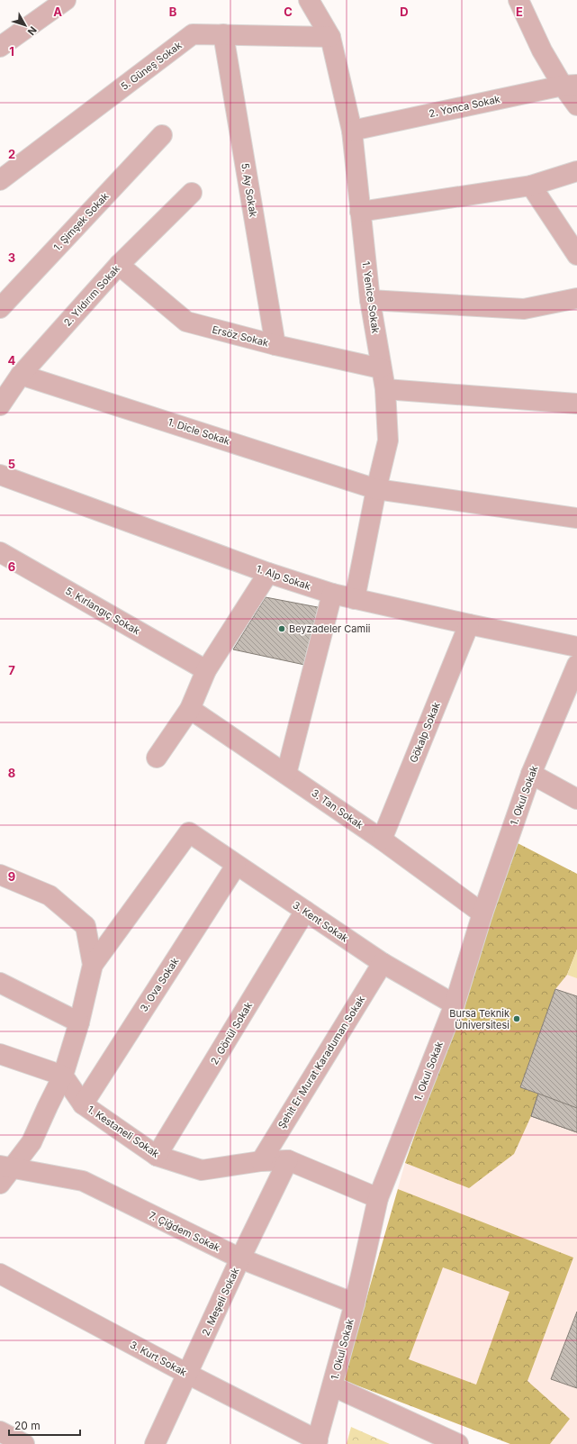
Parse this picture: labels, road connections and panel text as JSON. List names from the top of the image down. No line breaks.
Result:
{"streets":{"street":["5. Güneş Sokak","2. Yonca Sokak","5. Ay Sokak","1. Şimşek Sokak","2. Yıldırım Sokak","1. Yenice Sokak","Ersöz Sokak","1. Dicle Sokak","1. Alp Sokak","5. Kırlangıç Sokak","Gökalp Sokak","1. Okul Sokak","3. Tan Sokak","3. Kent Sokak","3. Ova Sokak","2. Gönül Sokak","Şehit Er Murat Karaduman Sokak","1. Kestaneli Sokak","7. Çiğdem Sokak","2. Meşeli Sokak","3. Kurt Sokak"]},"crossings":[["5. Güneş Sokak","5. Ay Sokak"],["5. Güneş Sokak","1. Yenice Sokak"],["2. Yonca Sokak","1. Yenice Sokak"],["5. Ay Sokak","Ersöz Sokak"],["2. Yıldırım Sokak","Ersöz Sokak"],["2. Yıldırım Sokak","1. Dicle Sokak"],["1. Yenice Sokak","Ersöz Sokak"],["1. Yenice Sokak","1. Dicle Sokak"],["1. Yenice Sokak","1. Alp Sokak"],["1. Alp Sokak","Gökalp Sokak"],["Gökalp Sokak","3. Tan Sokak"],["1. Okul Sokak","3. Tan Sokak"],["1. Okul Sokak","3. Kent Sokak"],["1. Okul Sokak","1. Kestaneli Sokak"],["1. Okul Sokak","7. Çiğdem Sokak"],["1. Okul Sokak","3. Kurt Sokak"],["3. Kent Sokak","3. Ova Sokak"],["3. Kent Sokak","2. Gönül Sokak"],["3. Kent Sokak","Şehit Er Murat Karaduman Sokak"],["3. Ova Sokak","1. Kestaneli Sokak"],["2. Gönül Sokak","1. Kestaneli Sokak"],["Şehit Er Murat Karaduman Sokak","1. Kestaneli Sokak"],["1. Kestaneli Sokak","2. Meşeli Sokak"],["7. Çiğdem Sokak","2. Meşeli Sokak"],["2. Meşeli Sokak","3. Kurt Sokak"]],"places":["Beyzadeler Camii","Bursa Teknik Üniversitesi"],"scale_bar":"20 m","north":"bottom right","grid":{"columns":["A","B","C","D","E"],"rows":["1","2","3","4","5","6","7","8","9"]}}
